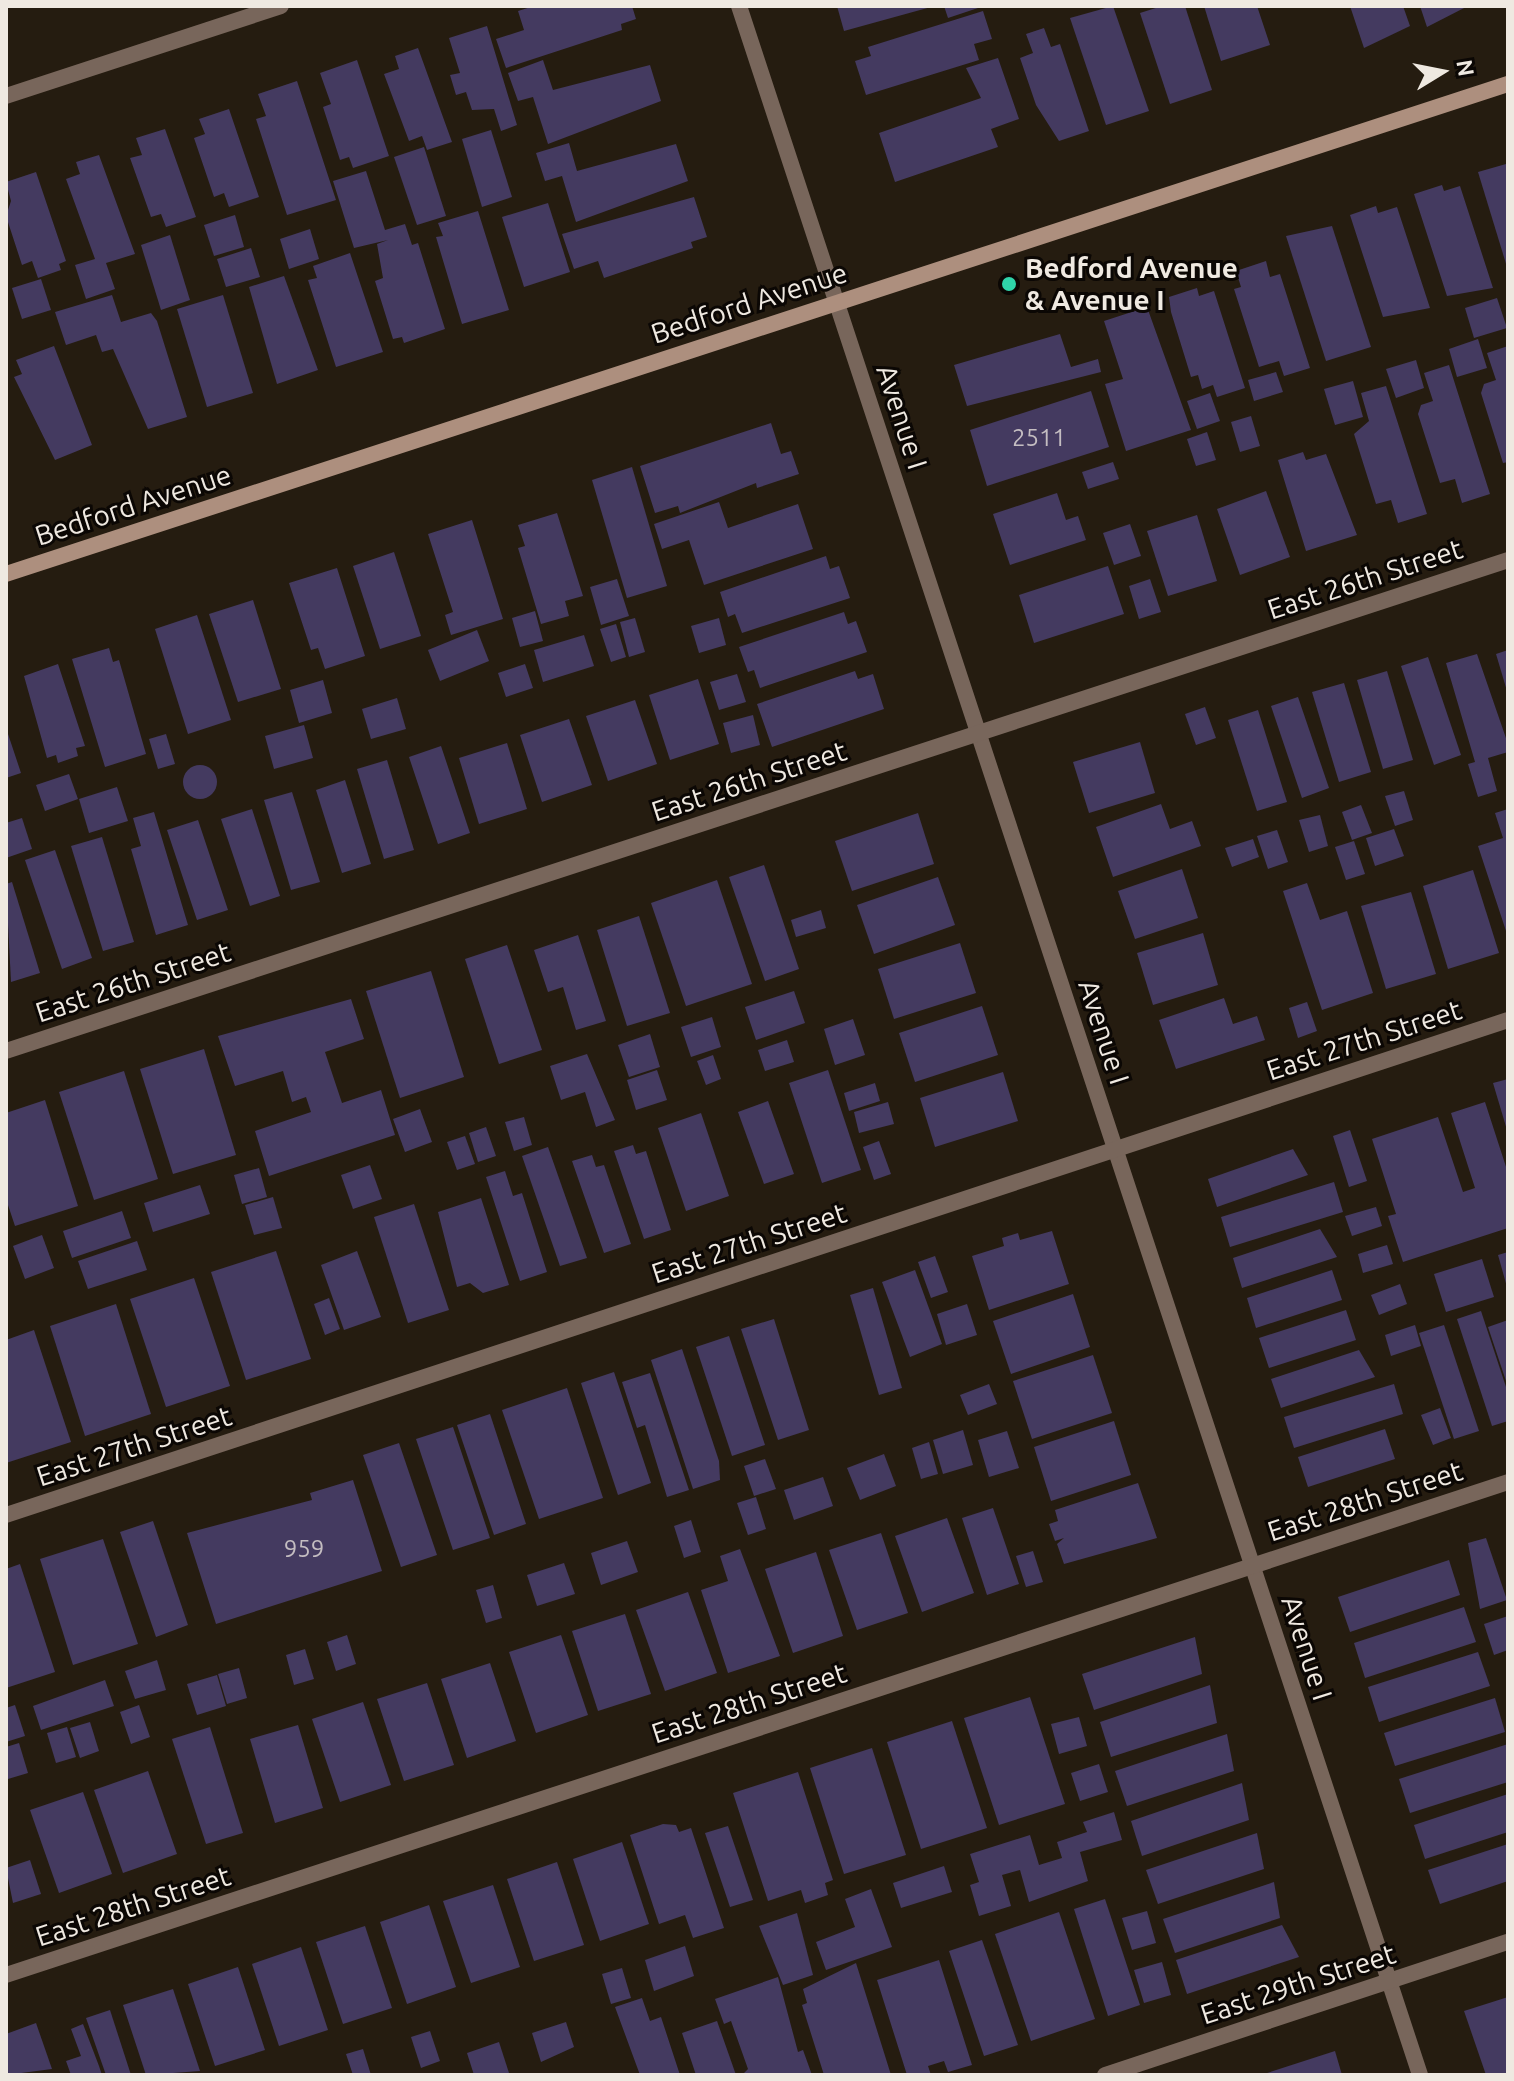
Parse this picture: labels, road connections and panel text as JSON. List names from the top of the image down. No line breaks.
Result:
{"streets":{"main road":["Bedford Avenue"],"street":["Avenue I","East 26th Street","East 27th Street","East 28th Street","East 29th Street"]},"crossings":[["Bedford Avenue","Avenue I"],["Avenue I","East 26th Street"],["Avenue I","East 27th Street"],["Avenue I","East 28th Street"],["Avenue I","East 29th Street"]],"places":["Bedford Avenue & Avenue I"],"house_numbers":["2511","959"],"north":"right"}
